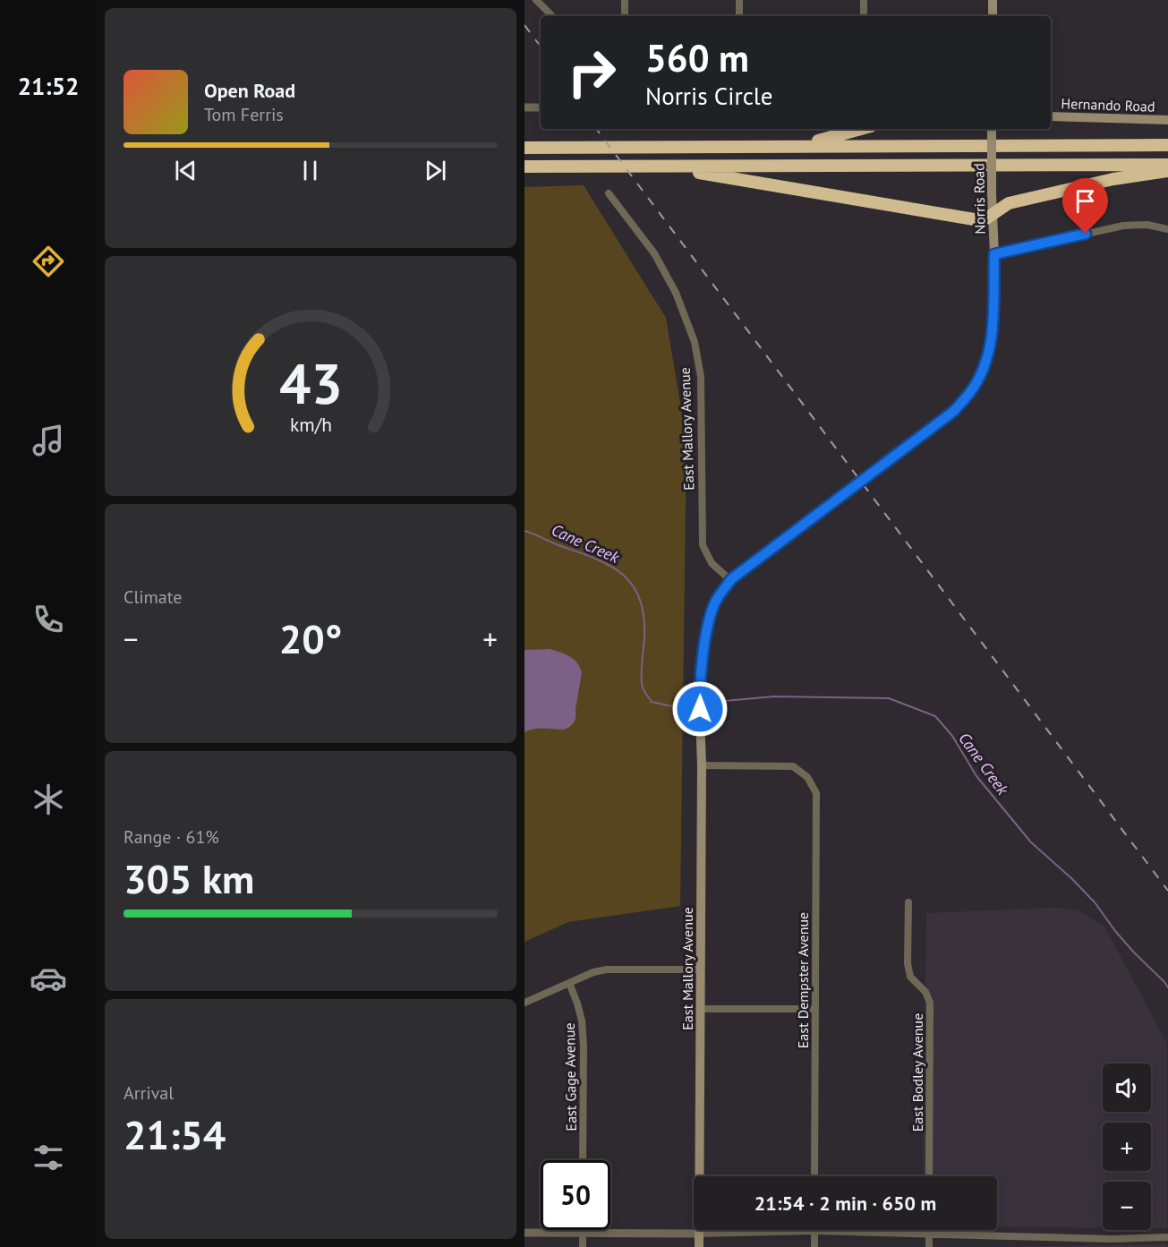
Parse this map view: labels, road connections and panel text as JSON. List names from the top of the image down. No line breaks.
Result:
{"streets":{"main road":["Hernando Road","Norris Road","East Mallory Avenue"],"street":["East Dempster Avenue","East Bodley Avenue","East Gage Avenue"]},"crossings":[["Norris Road","East Mallory Avenue"],["East Mallory Avenue","East Dempster Avenue"]],"water":["Cane Creek"],"page":{"tabs":"21:52","turn":["560 m","Norris Circle"],"song":["Open Road","Tom Ferris"],"tile":["Climate",["Range · 61%","305 km"],["Arrival","21:54"]],"heat":["−","20°","+"],"map_buttons":["+","−"],"limit":"50","trip":"21:54 · 2 min · 650 m","gauge":["43","km/h"]}}
